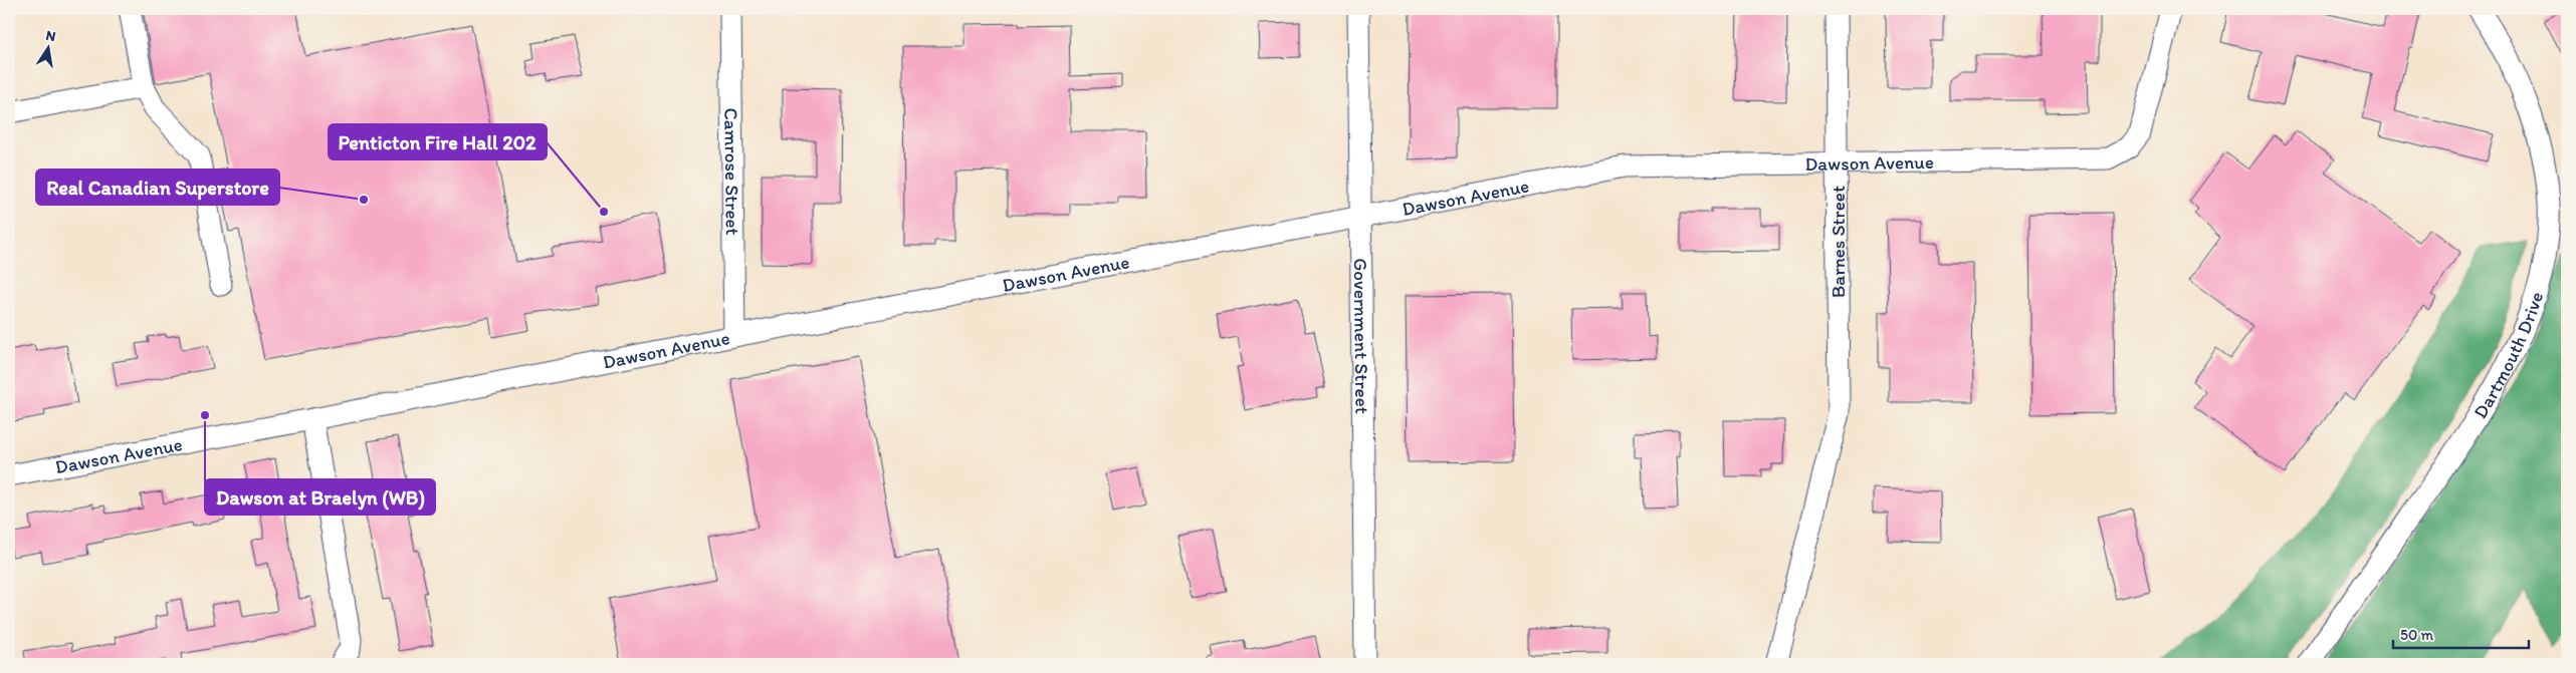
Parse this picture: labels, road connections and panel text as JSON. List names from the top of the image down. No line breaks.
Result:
{"streets":{"street":["Dawson Avenue","Camrose Street","Barnes Street","Government Street","Dartmouth Drive"]},"crossings":[["Dawson Avenue","Camrose Street"],["Dawson Avenue","Barnes Street"],["Dawson Avenue","Government Street"]],"places":["Real Canadian Superstore","Penticton Fire Hall 202","Dawson at Braelyn (WB)"],"scale_bar":"50 m","north":"top"}
